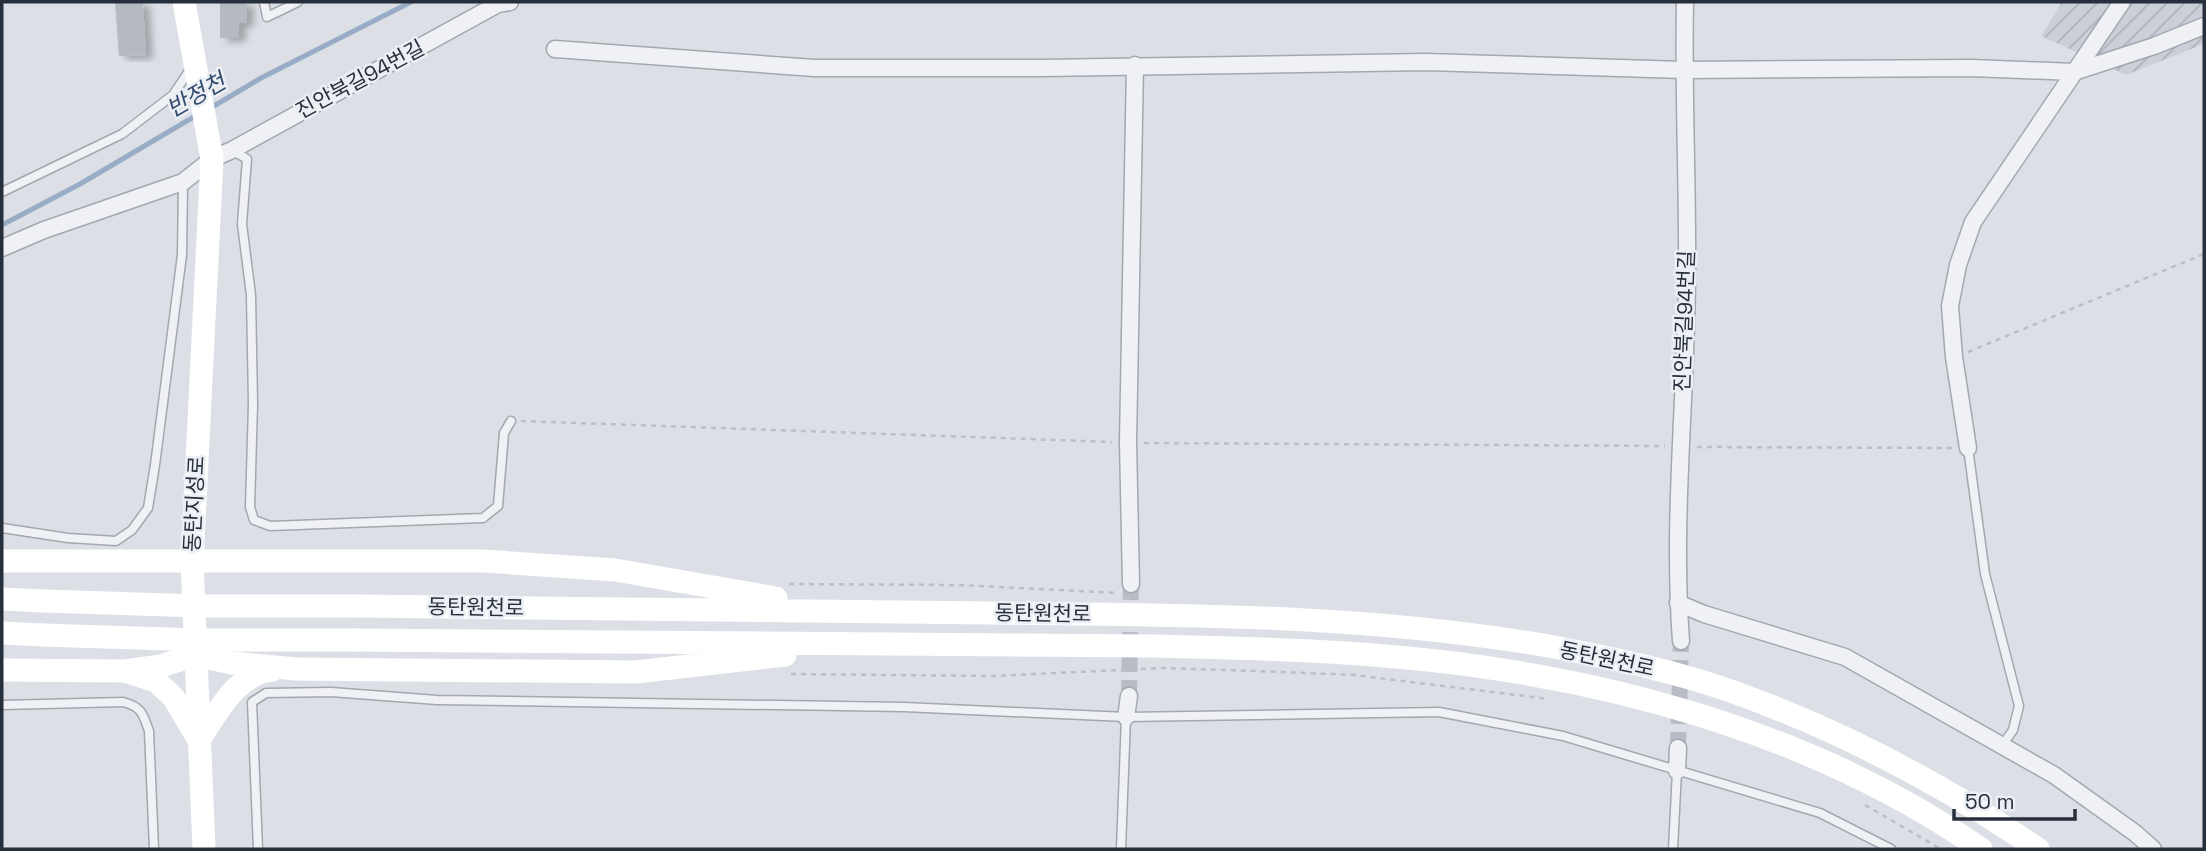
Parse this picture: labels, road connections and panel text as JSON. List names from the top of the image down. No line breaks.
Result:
{"streets":{"main road":["동탄지성로","동탄원천로"],"street":["진안북길94번길"]},"crossings":[["진안북길94번길","동탄지성로"]],"water":["반정천"],"scale_bar":"50 m"}
